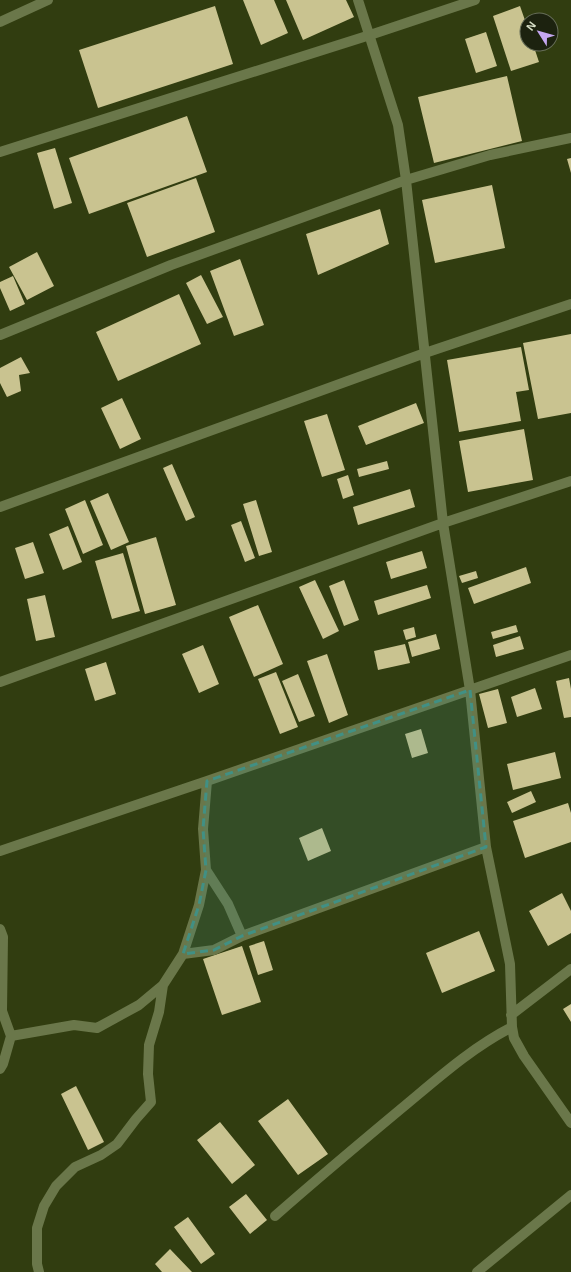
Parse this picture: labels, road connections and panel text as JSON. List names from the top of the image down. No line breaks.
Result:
{"north":"top left"}
